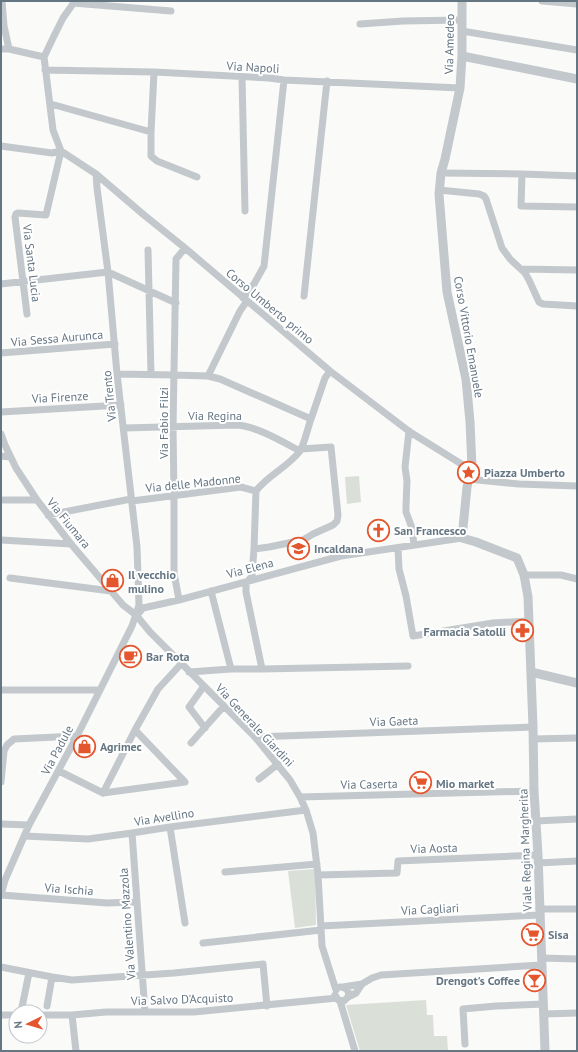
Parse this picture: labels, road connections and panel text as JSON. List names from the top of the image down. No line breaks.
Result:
{"streets":{"street":["Via Amedeo","Via Napoli","Via Santa Lucia","Corso Umberto primo","Corso Vittorio Emanuele","Via Sessa Aurunca","Via Trento","Via Firenze","Via Regina","Via Fabio Filzi","Via delle Madonne","Via Fiumara","Via Elena","Via Gaeta","Via Generale Giardini","Via Padule","Via Caserta","Via Avellino","Via Aosta","Viale Regina Margherita","Via Ischia","Via Cagliari","Via Valentino Mazzola","Via Salvo D'Acquisto"]},"crossings":[["Via Amedeo","Via Napoli"],["Via Amedeo","Corso Vittorio Emanuele"],["Via Napoli","Corso Vittorio Emanuele"],["Via Santa Lucia","Corso Umberto primo"],["Corso Umberto primo","Corso Vittorio Emanuele"],["Corso Umberto primo","Via Trento"],["Corso Umberto primo","Via Fabio Filzi"],["Corso Vittorio Emanuele","Via Elena"],["Via Sessa Aurunca","Via Trento"],["Via Trento","Via Firenze"],["Via Trento","Via Regina"],["Via Trento","Via delle Madonne"],["Via Trento","Via Fiumara"],["Via Trento","Via Elena"],["Via Trento","Via Generale Giardini"],["Via Trento","Via Padule"],["Via Regina","Via Fabio Filzi"],["Via Fabio Filzi","Via delle Madonne"],["Via Fabio Filzi","Via Elena"],["Via delle Madonne","Via Fiumara"],["Via Fiumara","Via Elena"],["Via Fiumara","Via Generale Giardini"],["Via Fiumara","Via Padule"],["Via Elena","Via Generale Giardini"],["Via Elena","Via Padule"],["Via Elena","Viale Regina Margherita"],["Via Gaeta","Via Generale Giardini"],["Via Gaeta","Viale Regina Margherita"],["Via Generale Giardini","Via Padule"],["Via Generale Giardini","Via Caserta"],["Via Generale Giardini","Via Avellino"],["Via Generale Giardini","Via Aosta"],["Via Generale Giardini","Via Cagliari"],["Via Generale Giardini","Via Salvo D'Acquisto"],["Via Padule","Via Avellino"],["Via Padule","Via Ischia"],["Via Caserta","Viale Regina Margherita"],["Via Avellino","Via Valentino Mazzola"],["Via Aosta","Viale Regina Margherita"],["Viale Regina Margherita","Via Cagliari"],["Via Ischia","Via Valentino Mazzola"],["Via Valentino Mazzola","Via Salvo D'Acquisto"]],"places":{"place":["Piazza Umberto"],"church":["San Francesco"],"school or university":["Incaldana"],"shop":["Il vecchio mulino","Agrimec"],"pharmacy":["Farmacia Satolli"],"cafe":["Bar Rota"],"supermarket":["Mio market","Sisa"],"bar":["Drengot's Coffee"]},"north":"left"}
